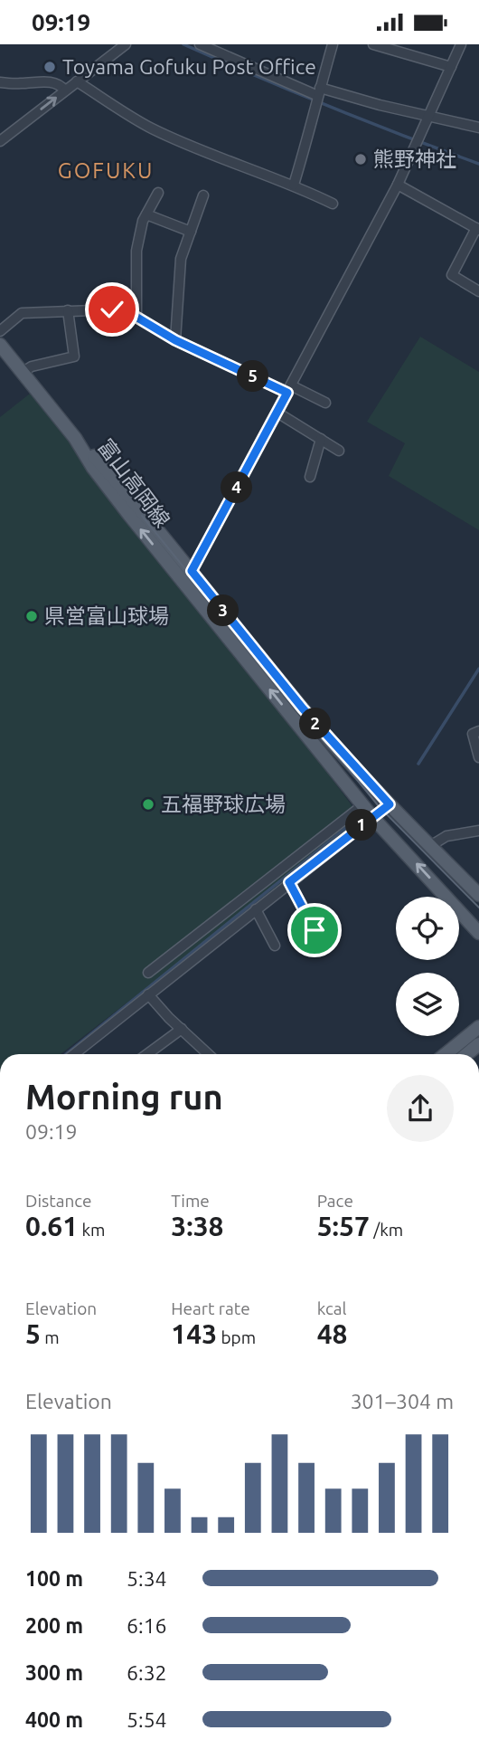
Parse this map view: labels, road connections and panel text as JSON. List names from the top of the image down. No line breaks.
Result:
{"streets":{"main road":["富山高岡線"]},"districts":["GOFUKU"],"places":["Toyama Gofuku Post Office","熊野神社","県営富山球場","五福野球広場"],"page":{"status":"09:19","pins":["5","4","3","2","1"],"heading":["Morning run","09:19"],"stats":[["Distance","0.61 km"],["Time","3:38"],["Pace","5:57 /km"],["Elevation","5 m"],["Heart rate","143 bpm"],["kcal","48"]],"chart":["Elevation","301–304 m"],"list":[{"name":"100 m","note":"5:34"},{"name":"200 m","note":"6:16"},{"name":"300 m","note":"6:32"},{"name":"400 m","note":"5:54"}]}}
